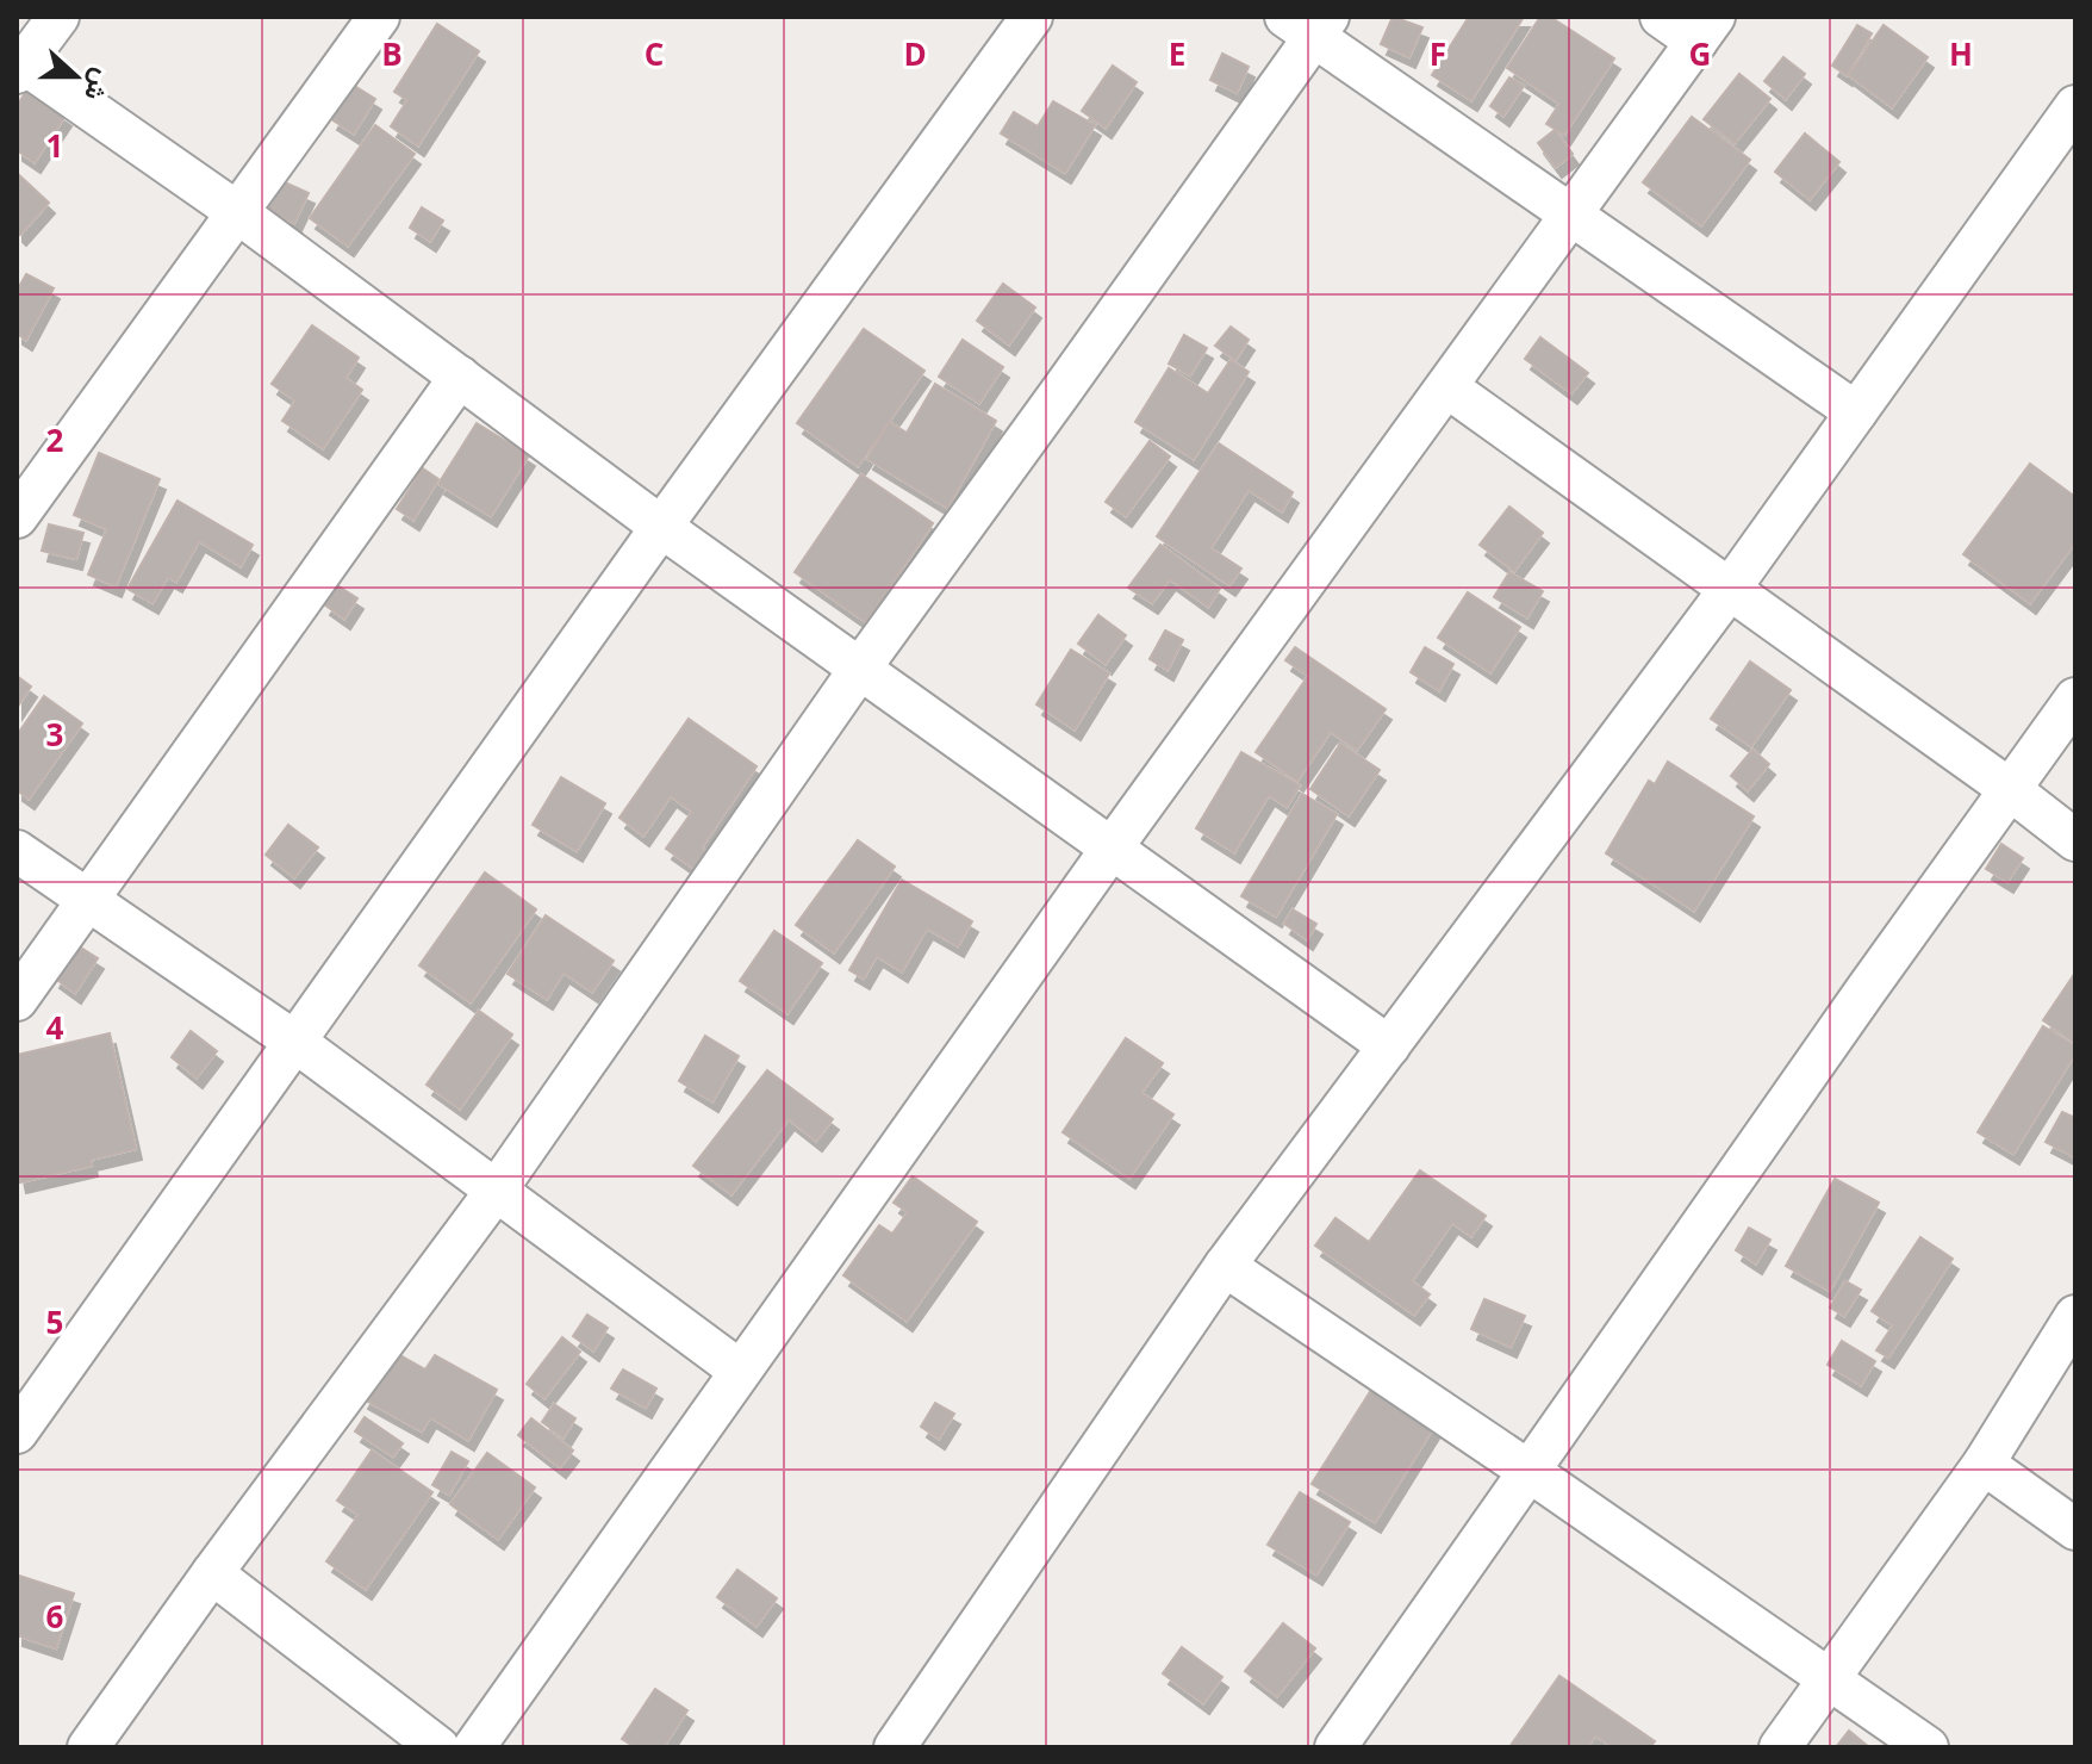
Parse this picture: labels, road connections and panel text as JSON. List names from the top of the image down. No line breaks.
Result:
{"north":"right","grid":{"columns":["B","C","D","E","F","G","H"],"rows":["1","2","3","4","5","6"]}}
